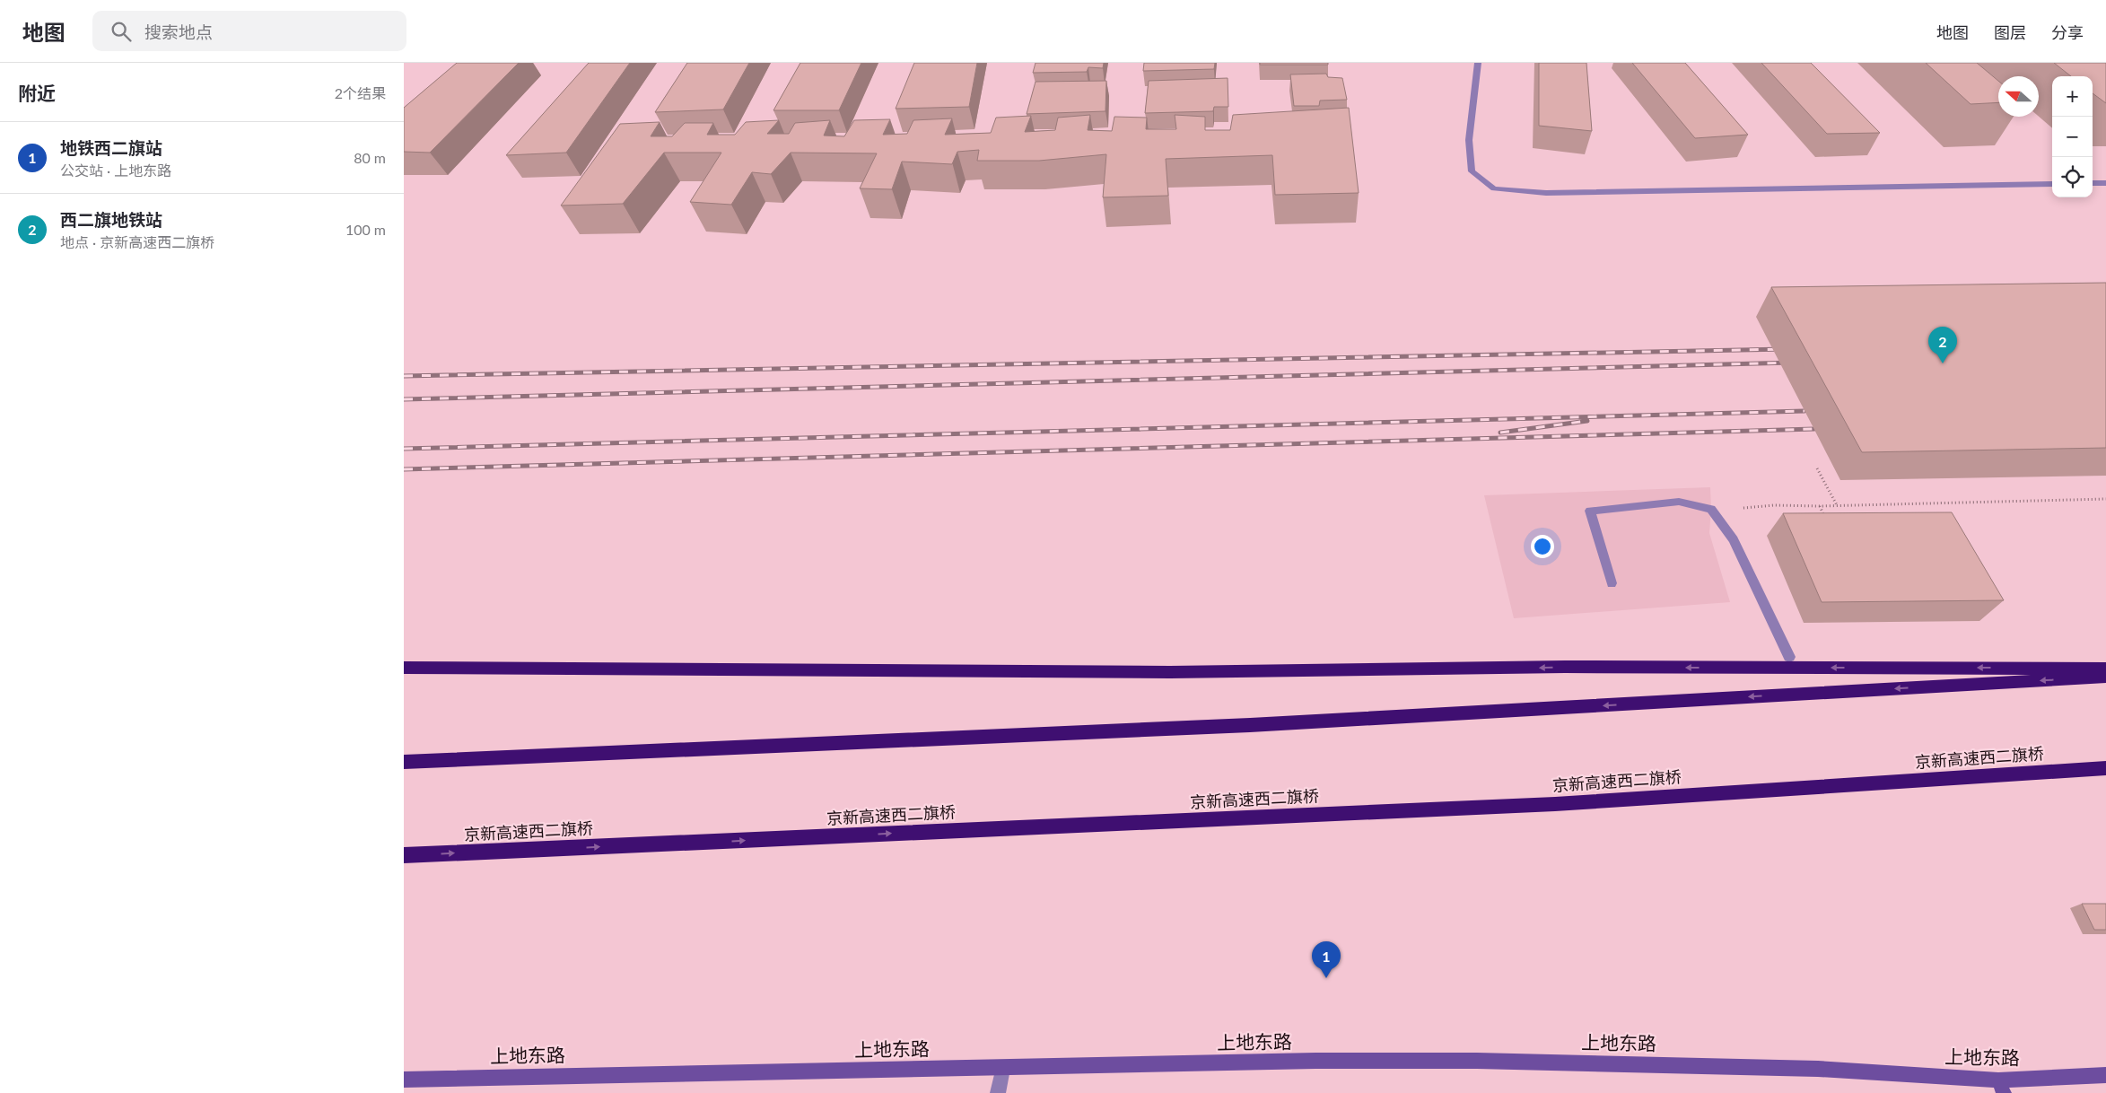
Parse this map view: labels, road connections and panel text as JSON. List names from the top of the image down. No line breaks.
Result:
{"streets":{"highway":["京新高速西二旗桥"],"street":["上地东路"]},"north":"left","page":{"header":"地图","search":"搜索地点","nav":["地图","图层","分享"],"heading":["附近","2个结果"],"map_buttons":["+","−"],"list":[{"mark":"1","name":"地铁西二旗站","note":"公交站 · 上地东路","value":"80 m"},{"mark":"2","name":"西二旗地铁站","note":"地点 · 京新高速西二旗桥","value":"100 m"}],"pins":["2","1"]}}
